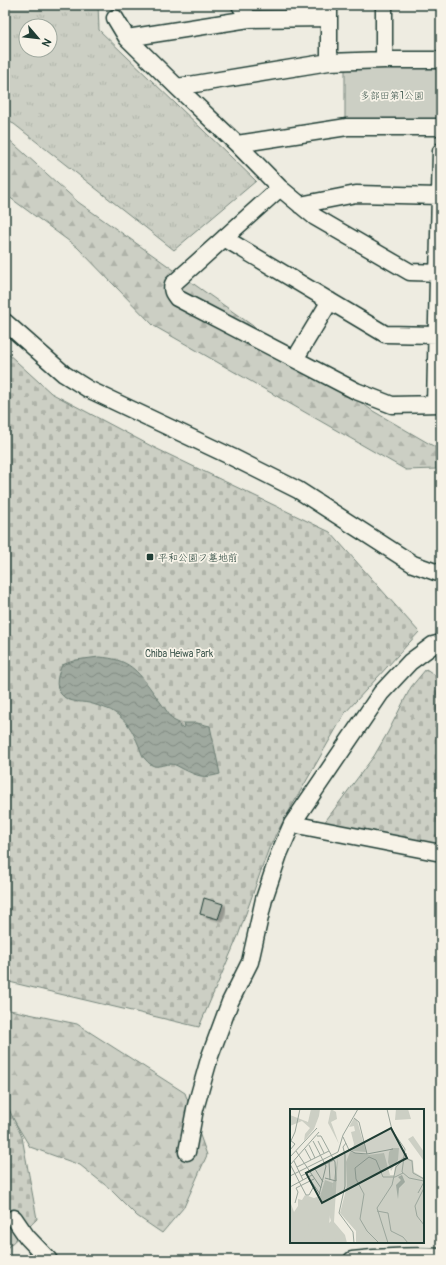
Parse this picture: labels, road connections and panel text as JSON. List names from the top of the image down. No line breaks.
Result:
{"parks":["多部田第1公園","Chiba Heiwa Park"],"places":{"transit":["平和公園フ墓地前"]},"north":"bottom right"}
